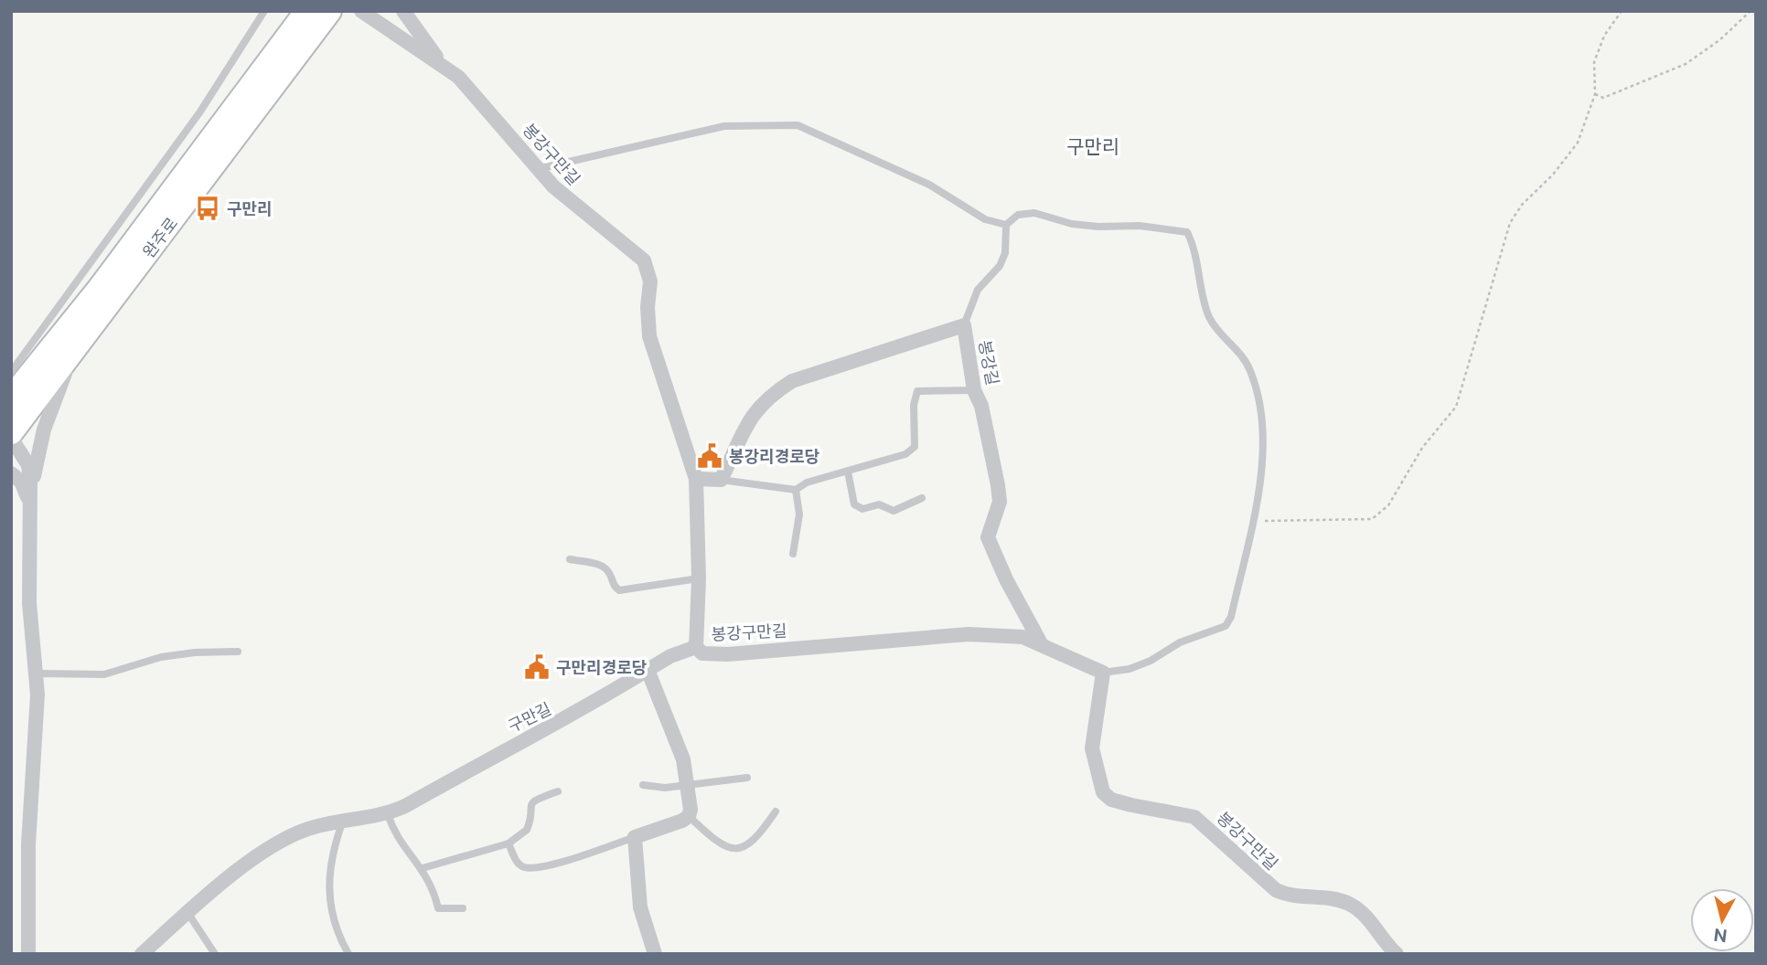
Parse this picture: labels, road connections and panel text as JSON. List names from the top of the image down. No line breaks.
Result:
{"streets":{"main road":["완주로"],"street":["봉강구만길","봉강길","구만길"]},"crossings":[["봉강구만길","봉강길"],["봉강구만길","구만길"]],"districts":["구만리"],"places":{"bus stop":["구만리"],"public building":["봉강리경로당","구만리경로당"]},"north":"bottom"}
